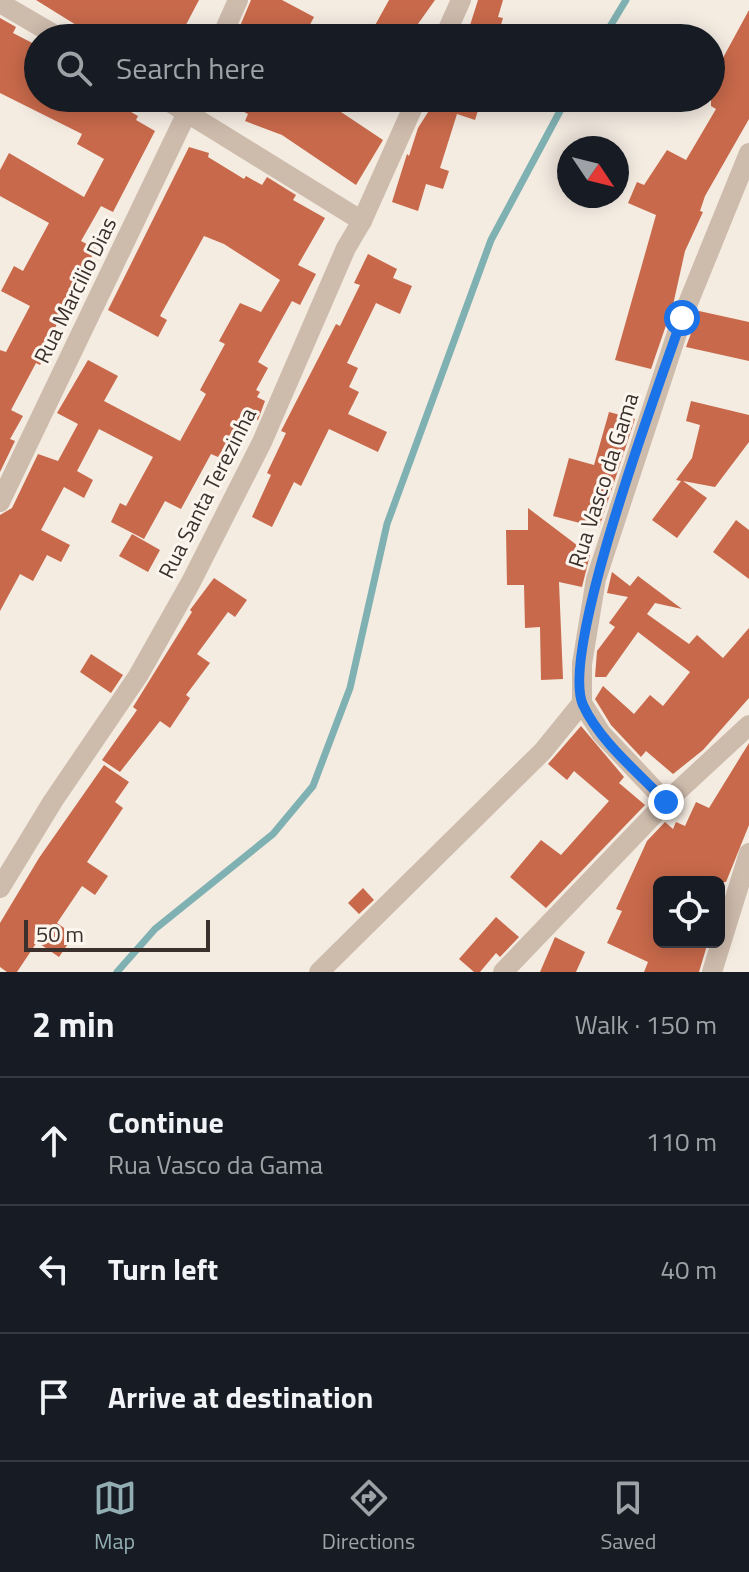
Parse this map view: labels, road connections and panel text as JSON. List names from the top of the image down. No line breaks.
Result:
{"streets":{"street":["Rua Marcilio Dias","Rua Vasco da Gama","Rua Santa Terezinha"]},"scale_bar":"50 m","north":"bottom right","page":{"search":"Search here","scale":"50 m","heading":["2 min","Walk · 150 m"],"list":[["Continue","Rua Vasco da Gama","110 m"],["Turn left","40 m"],"Arrive at destination"],"nav":["Map","Directions","Saved"]}}
